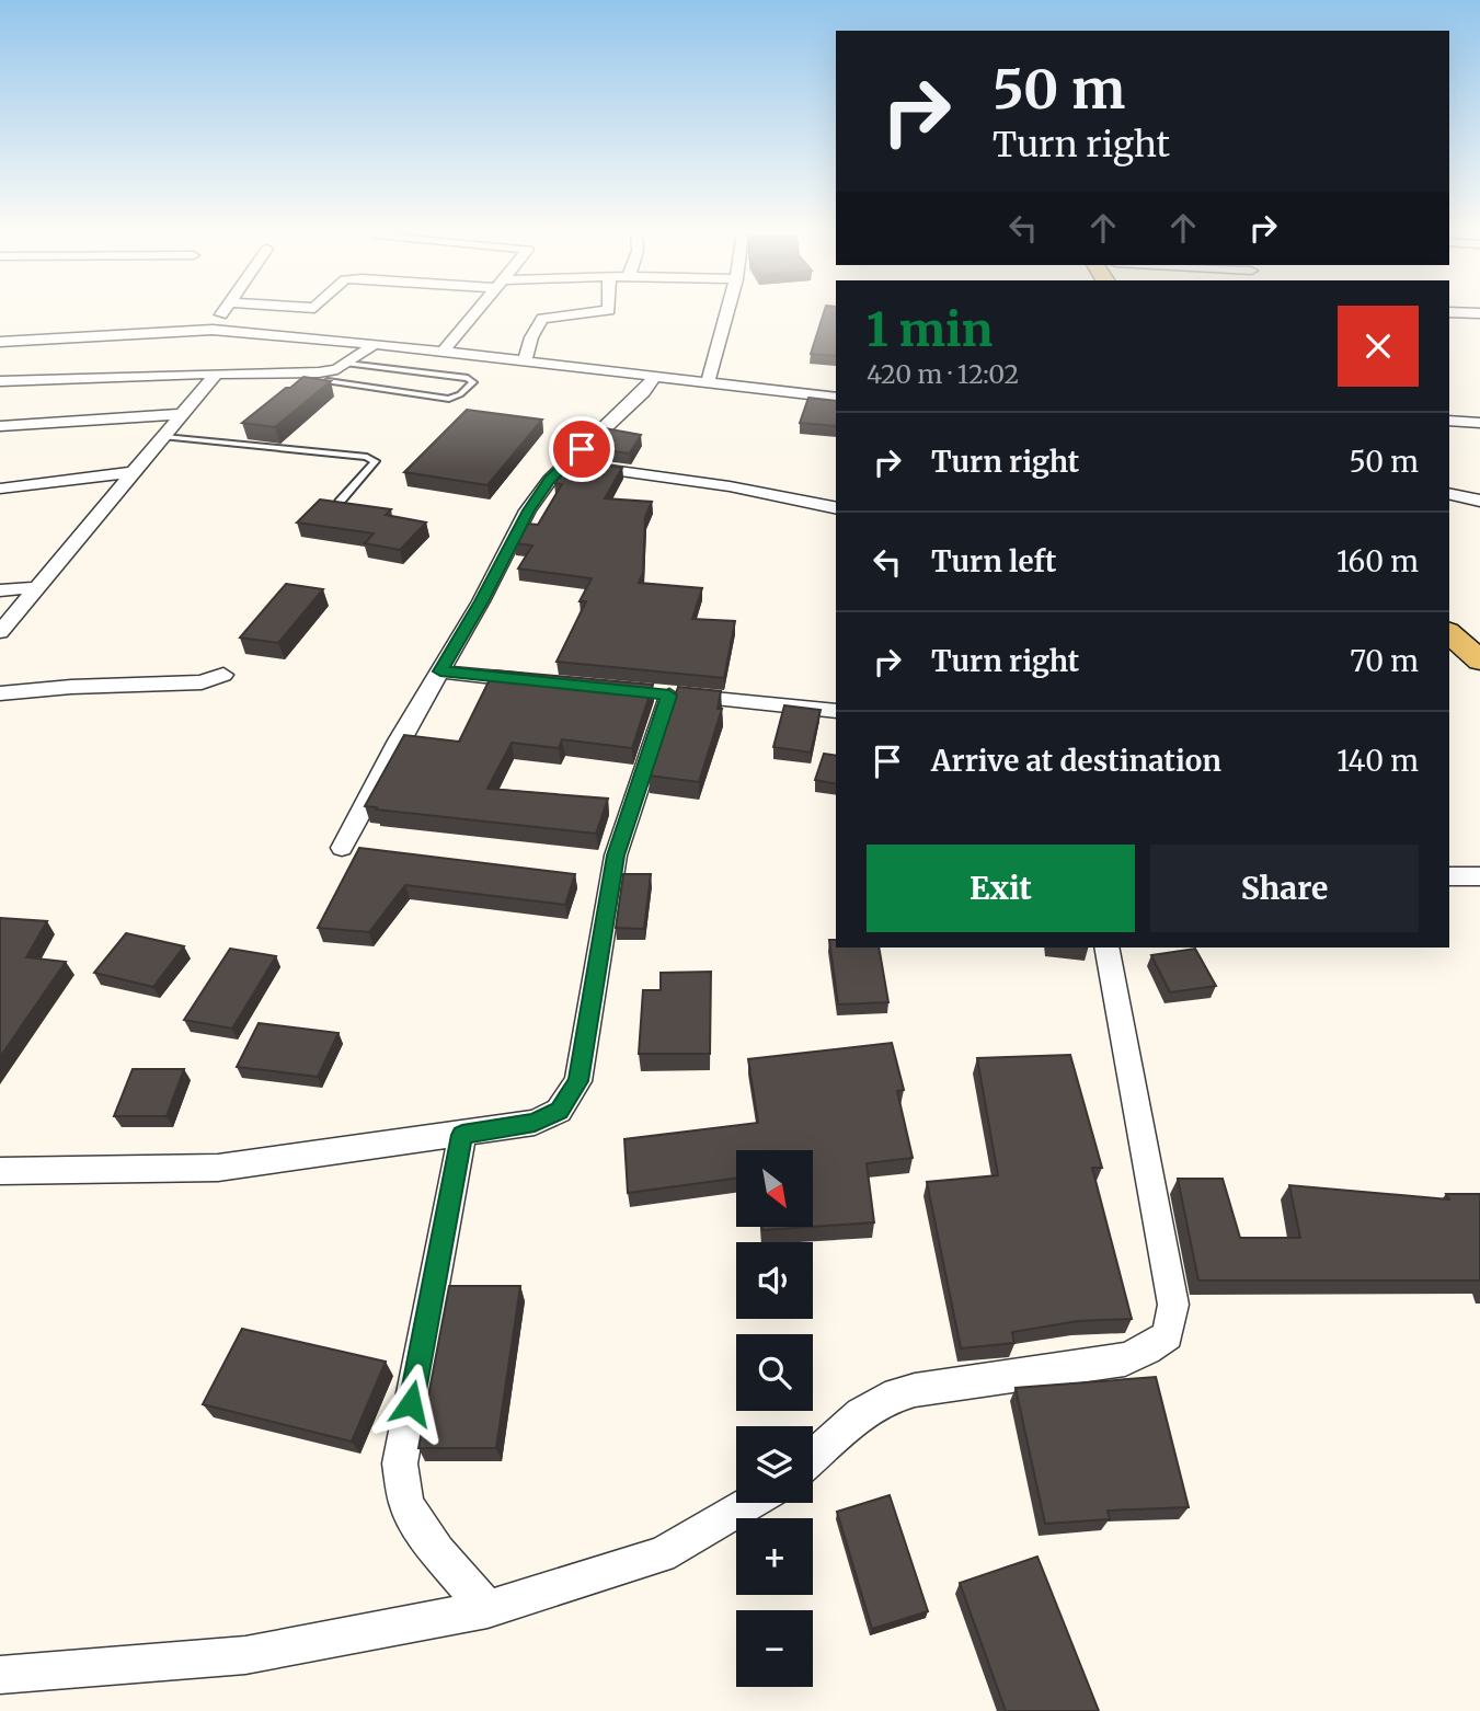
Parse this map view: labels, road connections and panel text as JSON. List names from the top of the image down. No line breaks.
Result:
{"north":"bottom right","page":{"turn":["50 m","Turn right"],"heading":["1 min","420 m · 12:02"],"list":[{"name":"Turn right","value":"50 m"},{"name":"Turn left","value":"160 m"},{"name":"Turn right","value":"70 m"},{"name":"Arrive at destination","value":"140 m"}],"buttons":["Exit","Share"],"map_buttons":["+","−"]}}
